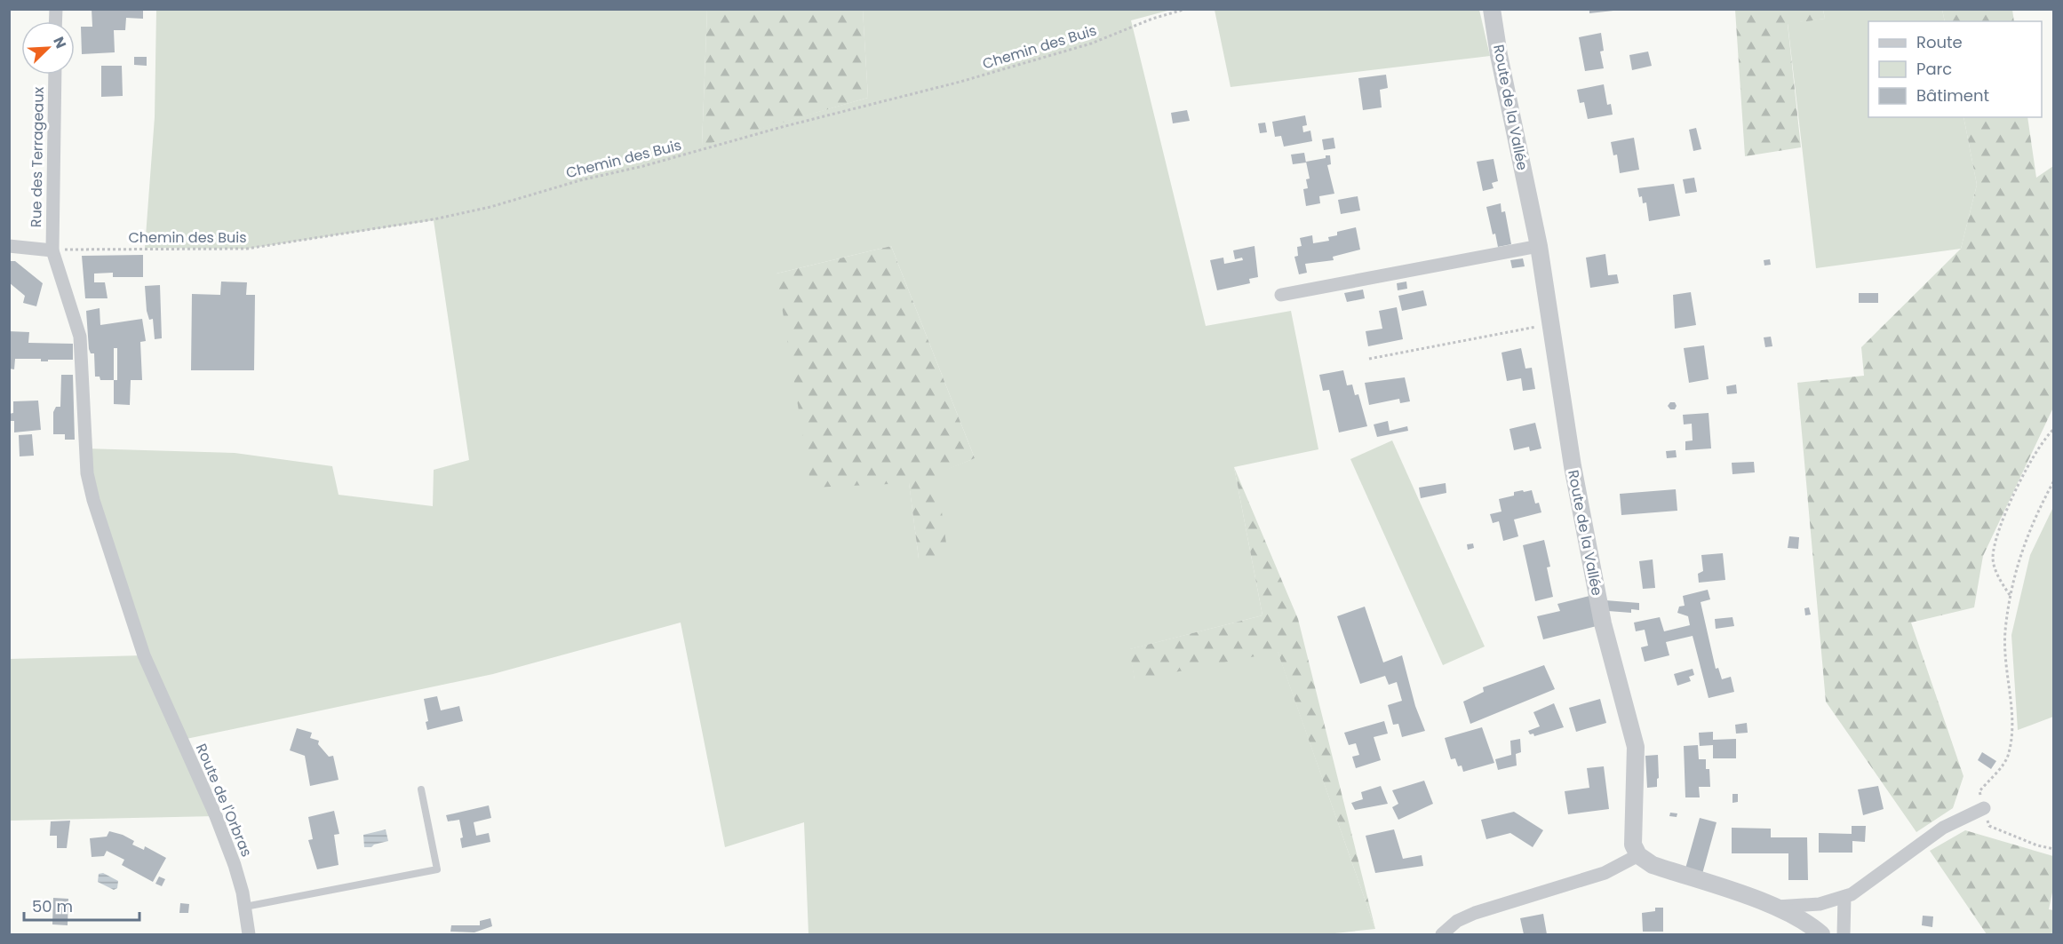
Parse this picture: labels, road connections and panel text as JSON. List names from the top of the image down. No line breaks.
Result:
{"streets":{"street":["Route de la Vallée","Rue des Terrageaux","Route de l'Orbras"],"path":["Chemin des Buis"]},"crossings":[["Chemin des Buis","Rue des Terrageaux"],["Rue des Terrageaux","Route de l'Orbras"]],"legend":["Route","Parc","Bâtiment"],"scale_bar":"50 m","north":"top right"}
